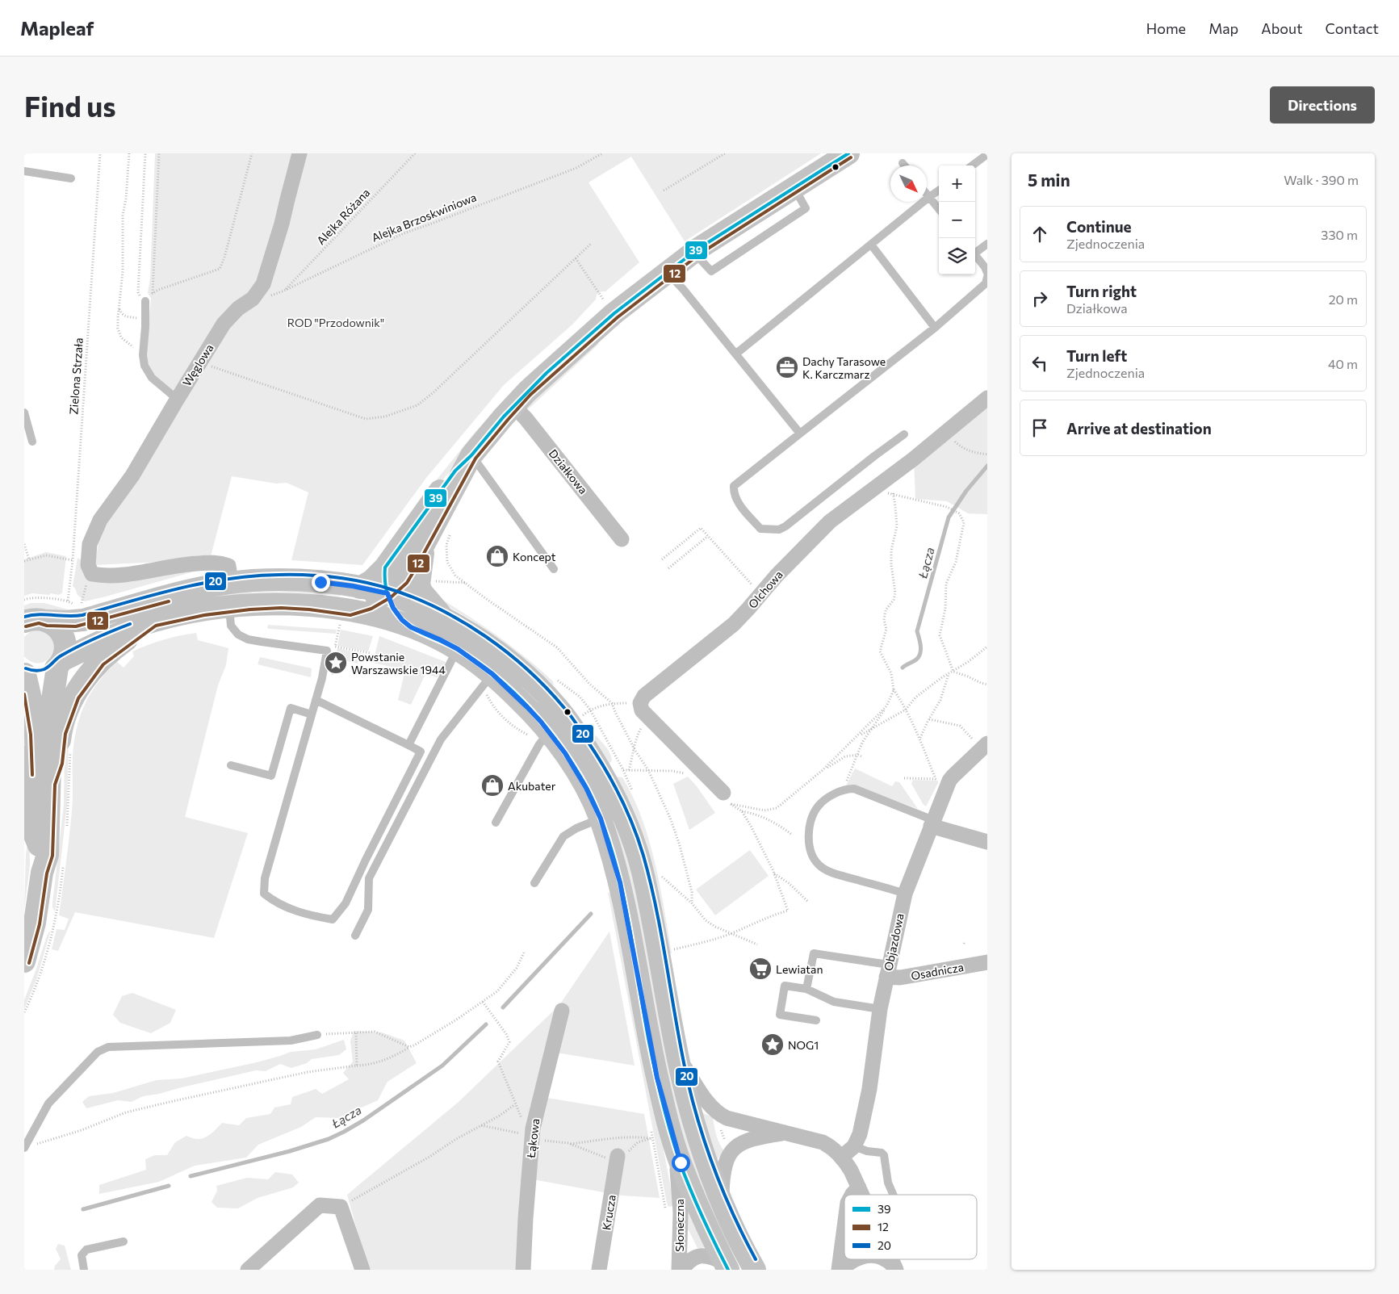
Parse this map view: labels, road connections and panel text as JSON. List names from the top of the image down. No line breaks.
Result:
{"streets":{"street":["Węglowa","Działkowa","Olchowa","Objazdowa","Osadnicza","Łąkowa","Krucza","Słoneczna"],"path":["Alejka Różana","Alejka Brzoskwiniowa","Zielona Strzała"]},"crossings":[["Alejka Różana","Alejka Brzoskwiniowa"],["Alejka Brzoskwiniowa","Węglowa"],["Objazdowa","Osadnicza"]],"water":["Łącza"],"parks":["ROD \"Przodownik\""],"places":{"office":["Dachy Tarasowe K. Karczmarz"],"shop":["Koncept","Akubater"],"place":["Powstanie Warszawskie 1944","NOG1"],"supermarket":["Lewiatan"]},"lines":["transit line 39","transit line 12","transit line 20"],"legend":["39","12","20"],"north":"bottom right","page":{"header":"Mapleaf","nav":["Home","Map","About","Contact"],"buttons":"Directions","title":"Find us","heading":["5 min","Walk · 390 m"],"map_buttons":["+","−"],"list":[["Continue","Zjednoczenia","330 m"],["Turn right","Działkowa","20 m"],["Turn left","Zjednoczenia","40 m"],"Arrive at destination"]}}
